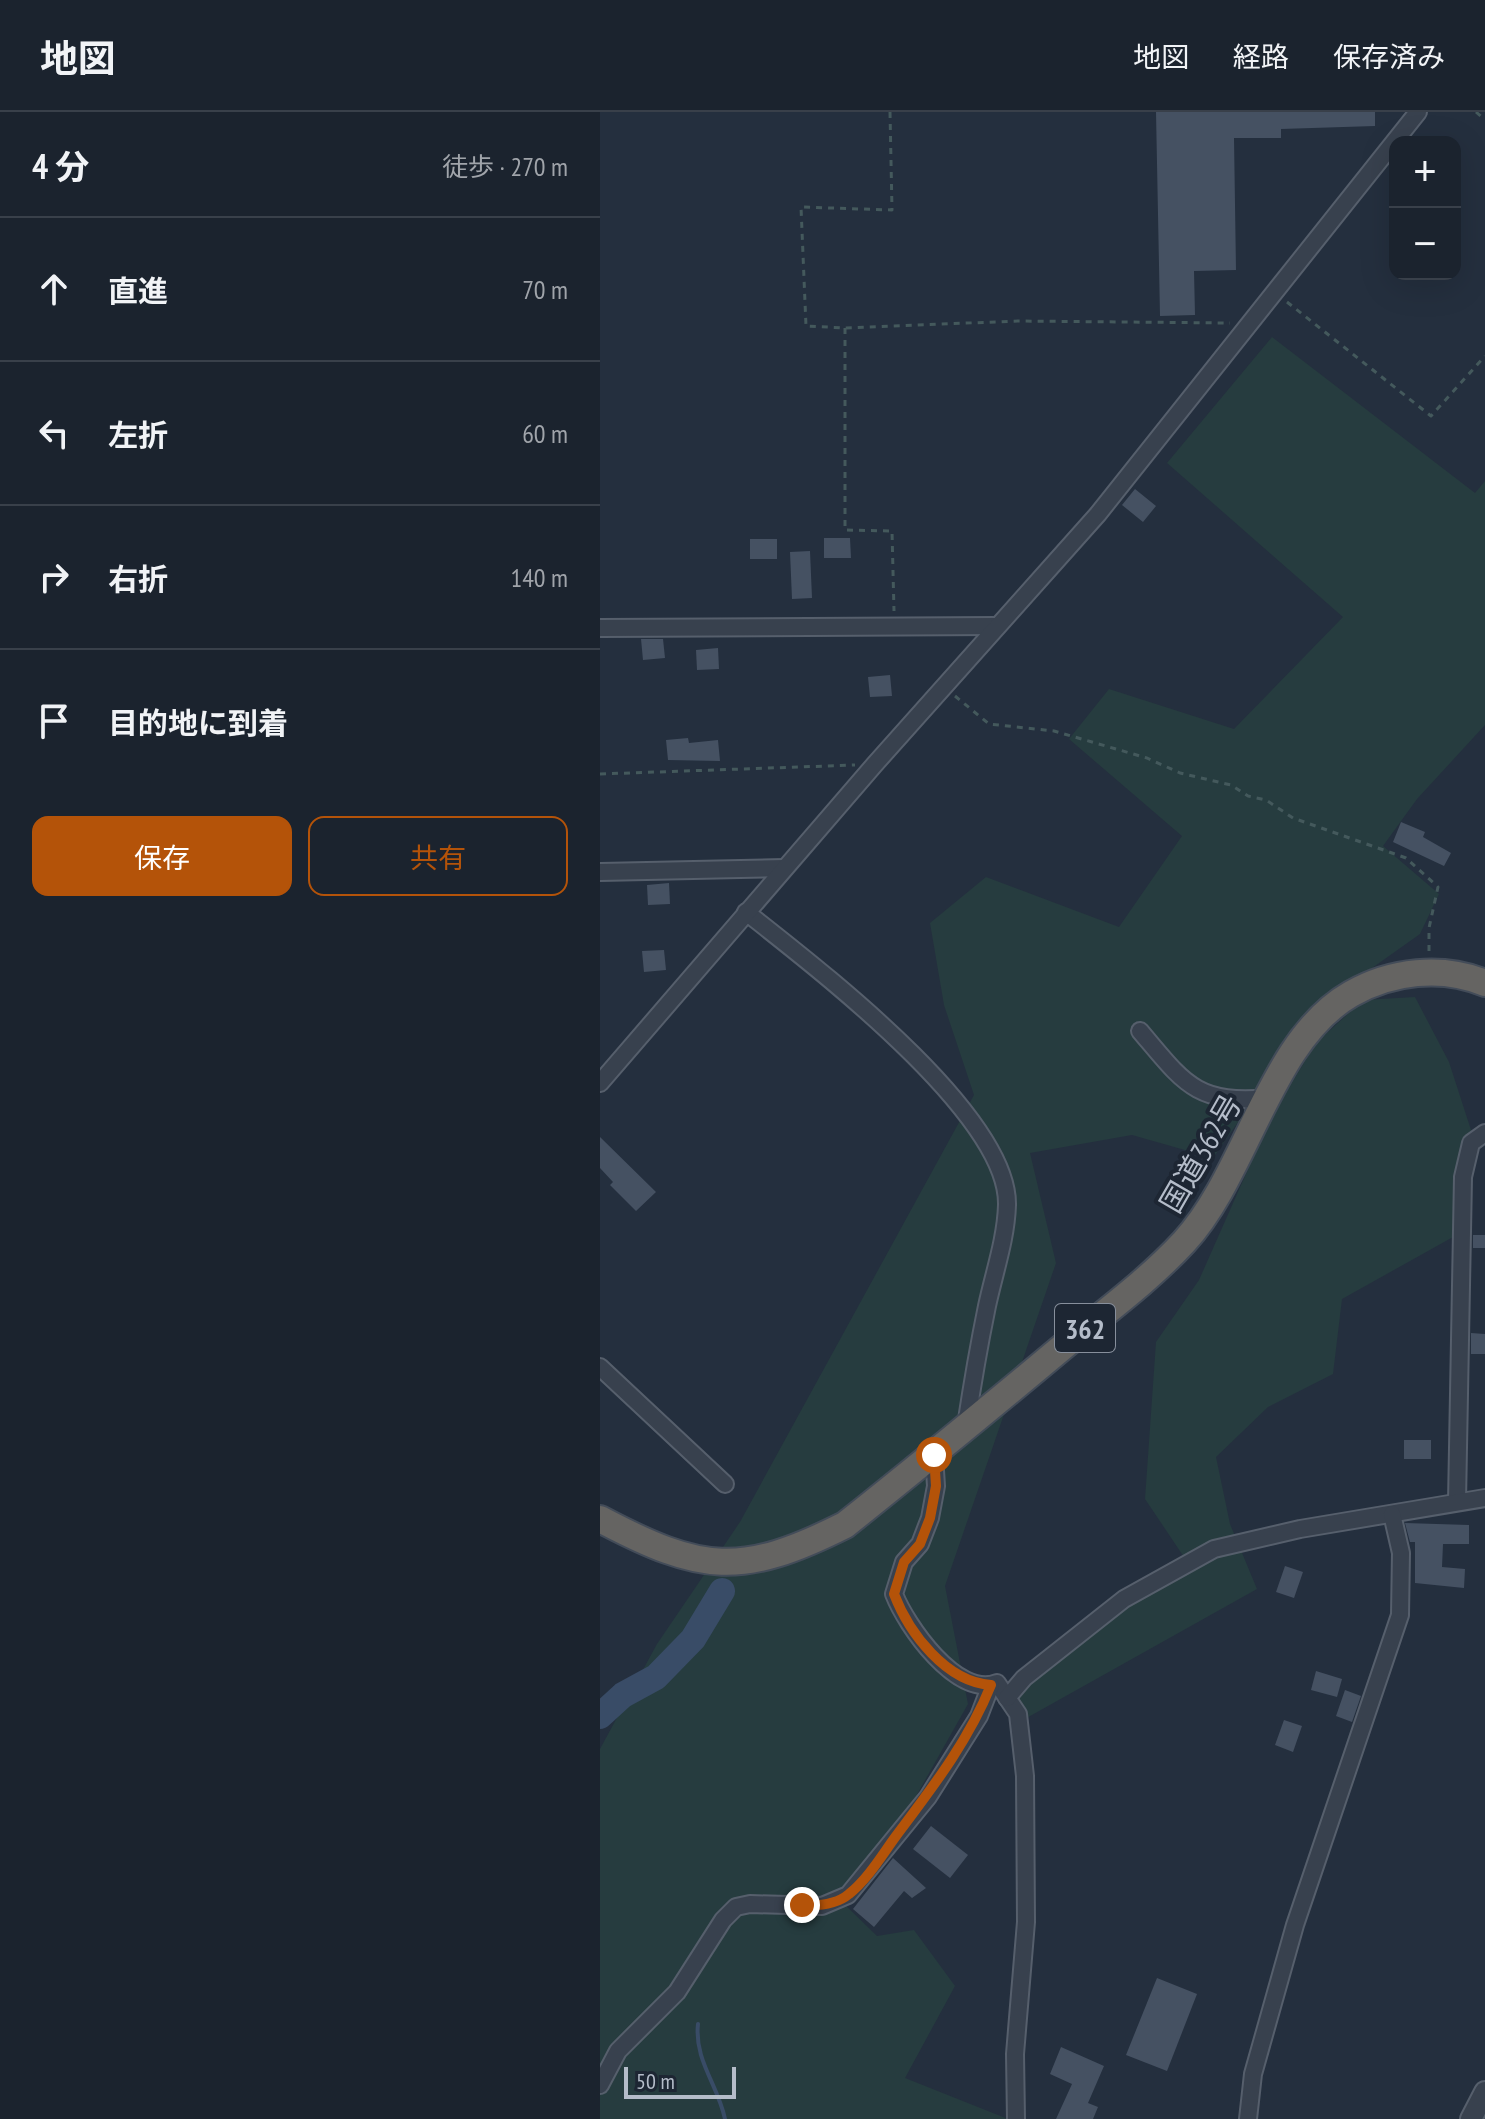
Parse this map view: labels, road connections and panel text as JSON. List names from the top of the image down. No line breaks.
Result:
{"streets":{"highway":["国道362号","362"]},"scale_bar":"50 m","page":{"header":"地図","nav":["地図","経路","保存済み"],"heading":["4 分","徒歩 · 270 m"],"map_buttons":["+","−"],"list":[["直進","70 m"],["左折","60 m"],["右折","140 m"],"目的地に到着"],"buttons":["保存","共有"],"scale":"50 m"}}
